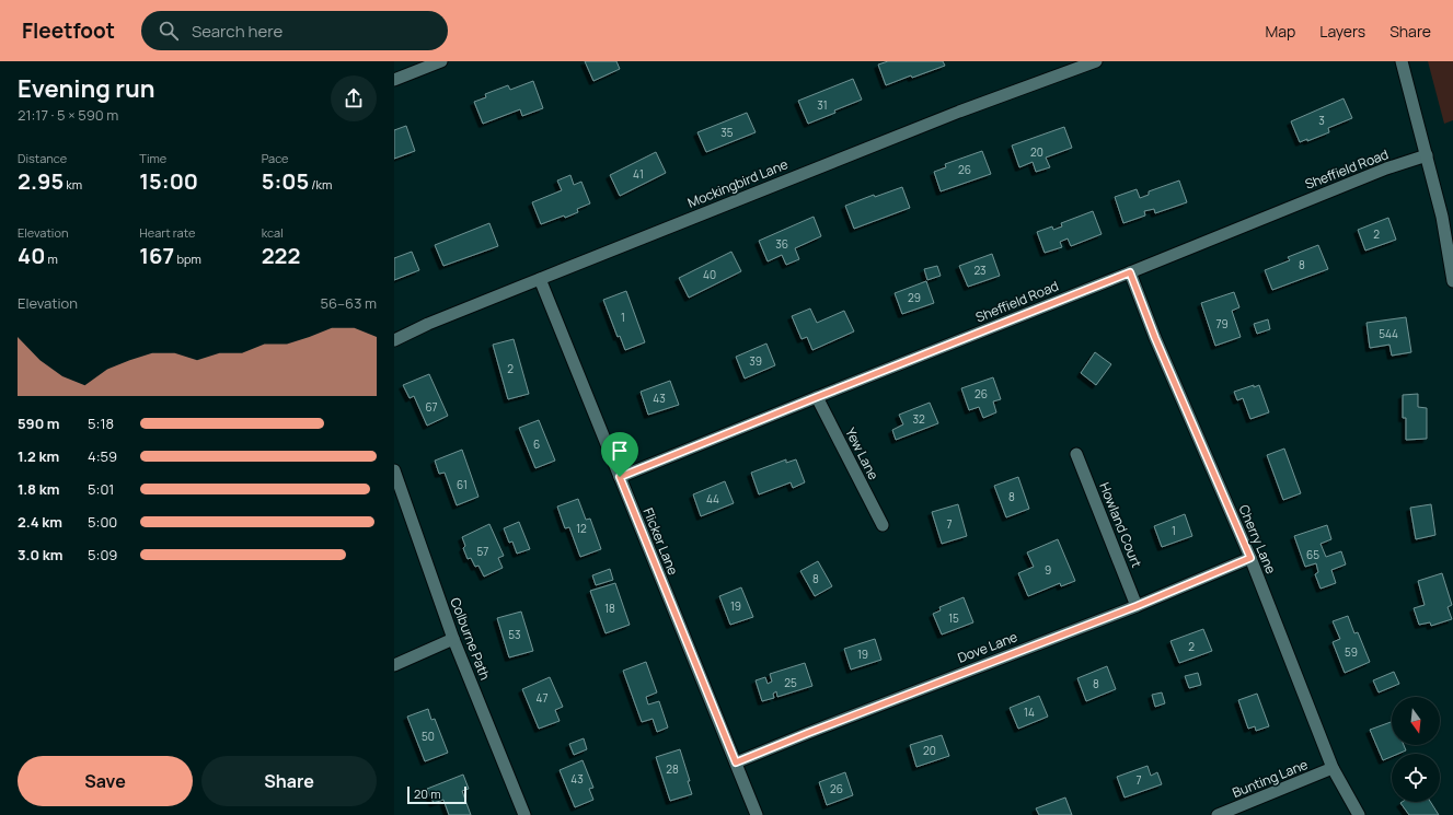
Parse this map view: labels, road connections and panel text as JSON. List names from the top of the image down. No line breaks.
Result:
{"streets":{"street":["Sheffield Road","Mockingbird Lane","Yew Lane","Howland Court","Cherry Lane","Flicker Lane","Colburne Path","Dove Lane","Bunting Lane"]},"crossings":[["Sheffield Road","Yew Lane"],["Sheffield Road","Cherry Lane"],["Sheffield Road","Flicker Lane"],["Mockingbird Lane","Flicker Lane"],["Howland Court","Dove Lane"],["Cherry Lane","Dove Lane"],["Cherry Lane","Bunting Lane"],["Flicker Lane","Dove Lane"]],"house_numbers":["31","3","35","20","26","41","2","36","8","23","40","29","1","79","544","39","2","26","43","67","32","6","61","8","44","7","12","1","57","65","9","8","19","18","15","53","2","59","19","25","8","47","14","50","20","28","43","7","26"],"scale_bar":"20 m","north":"bottom","page":{"header":"Fleetfoot","search":"Search here","nav":["Map","Layers","Share"],"heading":["Evening run","21:17 · 5 × 590 m"],"stats":[["Distance","2.95 km"],["Time","15:00"],["Pace","5:05 /km"],["Elevation","40 m"],["Heart rate","167 bpm"],["kcal","222"]],"chart":["Elevation","56–63 m"],"list":[{"name":"590 m","note":"5:18"},{"name":"1.2 km","note":"4:59"},{"name":"1.8 km","note":"5:01"},{"name":"2.4 km","note":"5:00"},{"name":"3.0 km","note":"5:09"}],"buttons":["Save","Share"],"scale":"20 m"}}
